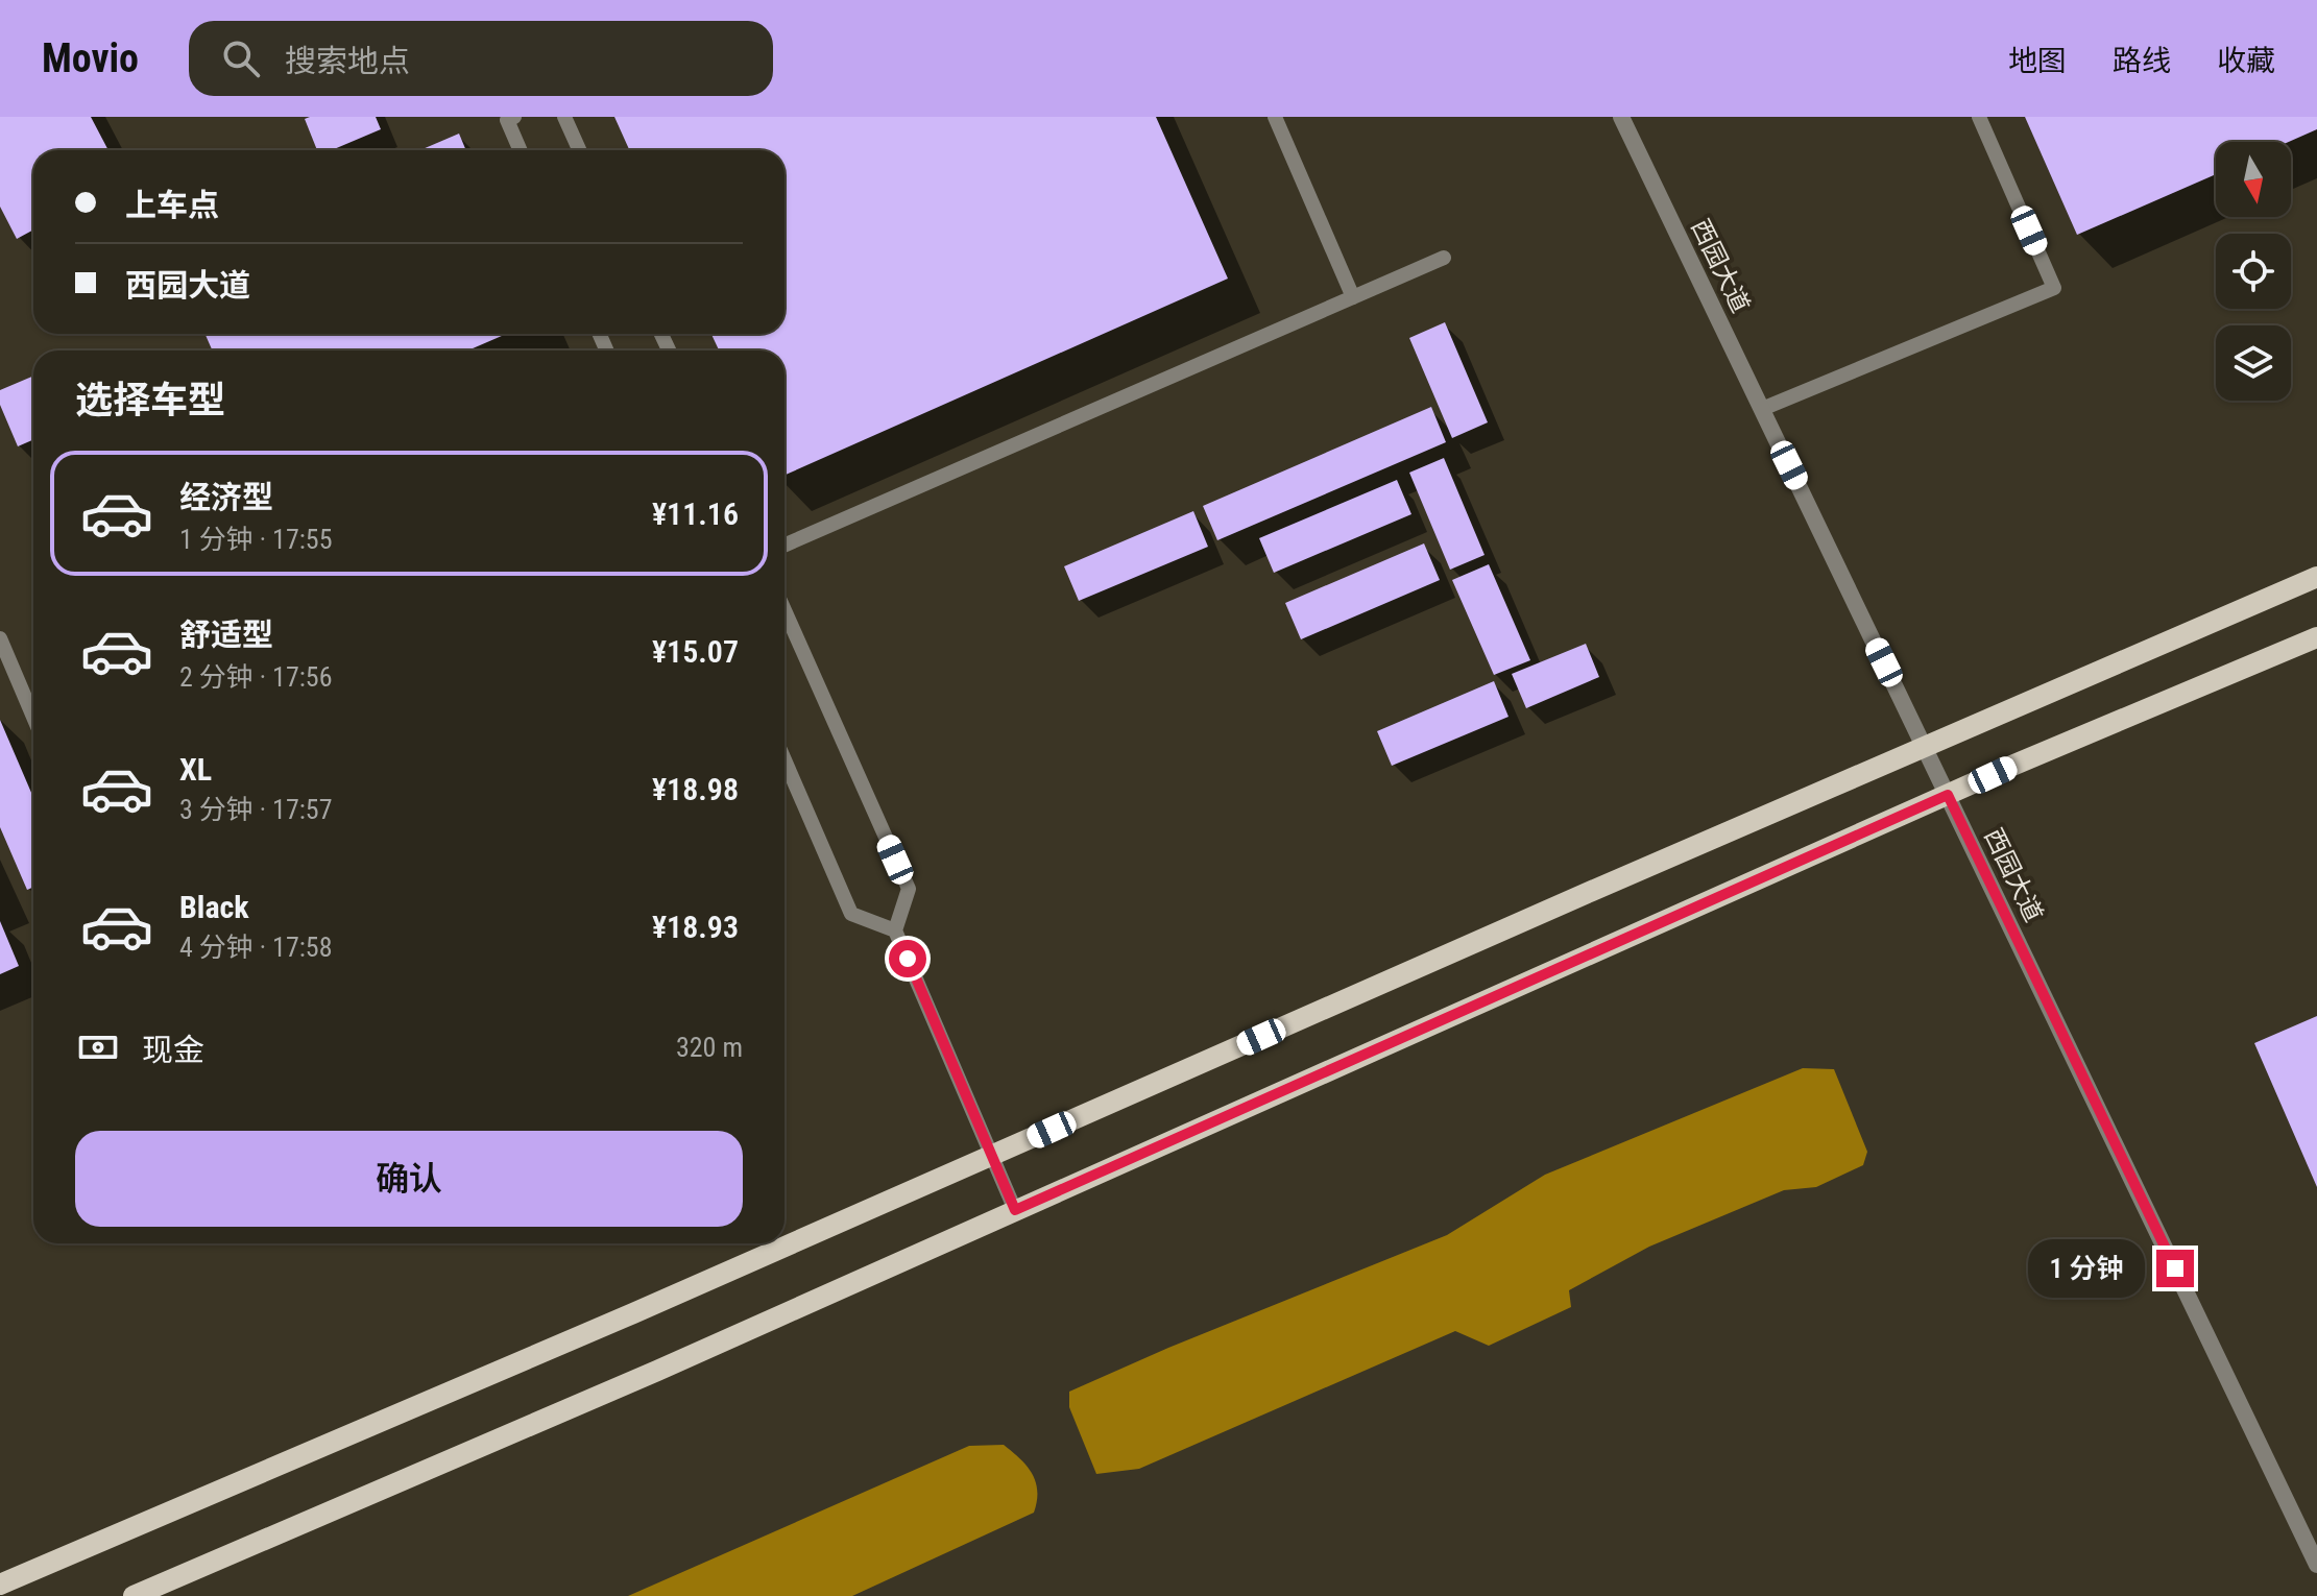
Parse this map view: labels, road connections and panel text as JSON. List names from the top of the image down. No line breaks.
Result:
{"streets":{"street":["西园大道"]},"north":"bottom","page":{"header":"Movio","search":"搜索地点","nav":["地图","路线","收藏"],"banner":["上车点","西园大道"],"heading":"选择车型","list":[{"name":"经济型","note":"1 分钟 · 17:55","value":"¥11.16"},{"name":"舒适型","note":"2 分钟 · 17:56","value":"¥15.07"},{"name":"XL","note":"3 分钟 · 17:57","value":"¥18.98"},{"name":"Black","note":"4 分钟 · 17:58","value":"¥18.93"}],"pay":["现金","320 m"],"buttons":"确认","bubble":"1 分钟"}}
